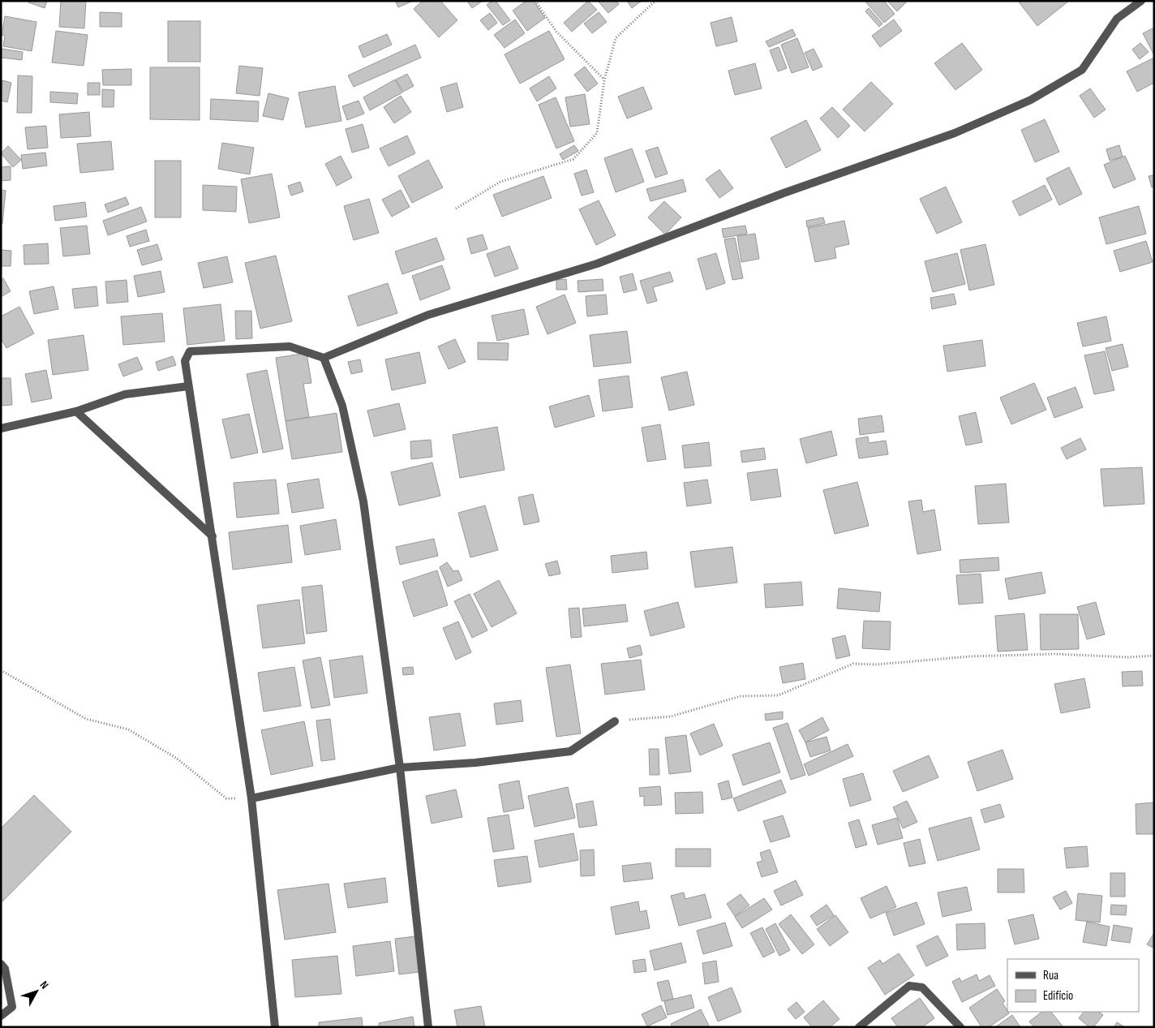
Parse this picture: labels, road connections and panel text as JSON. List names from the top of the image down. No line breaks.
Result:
{"legend":["Rua","Edifício"],"north":"top right"}
